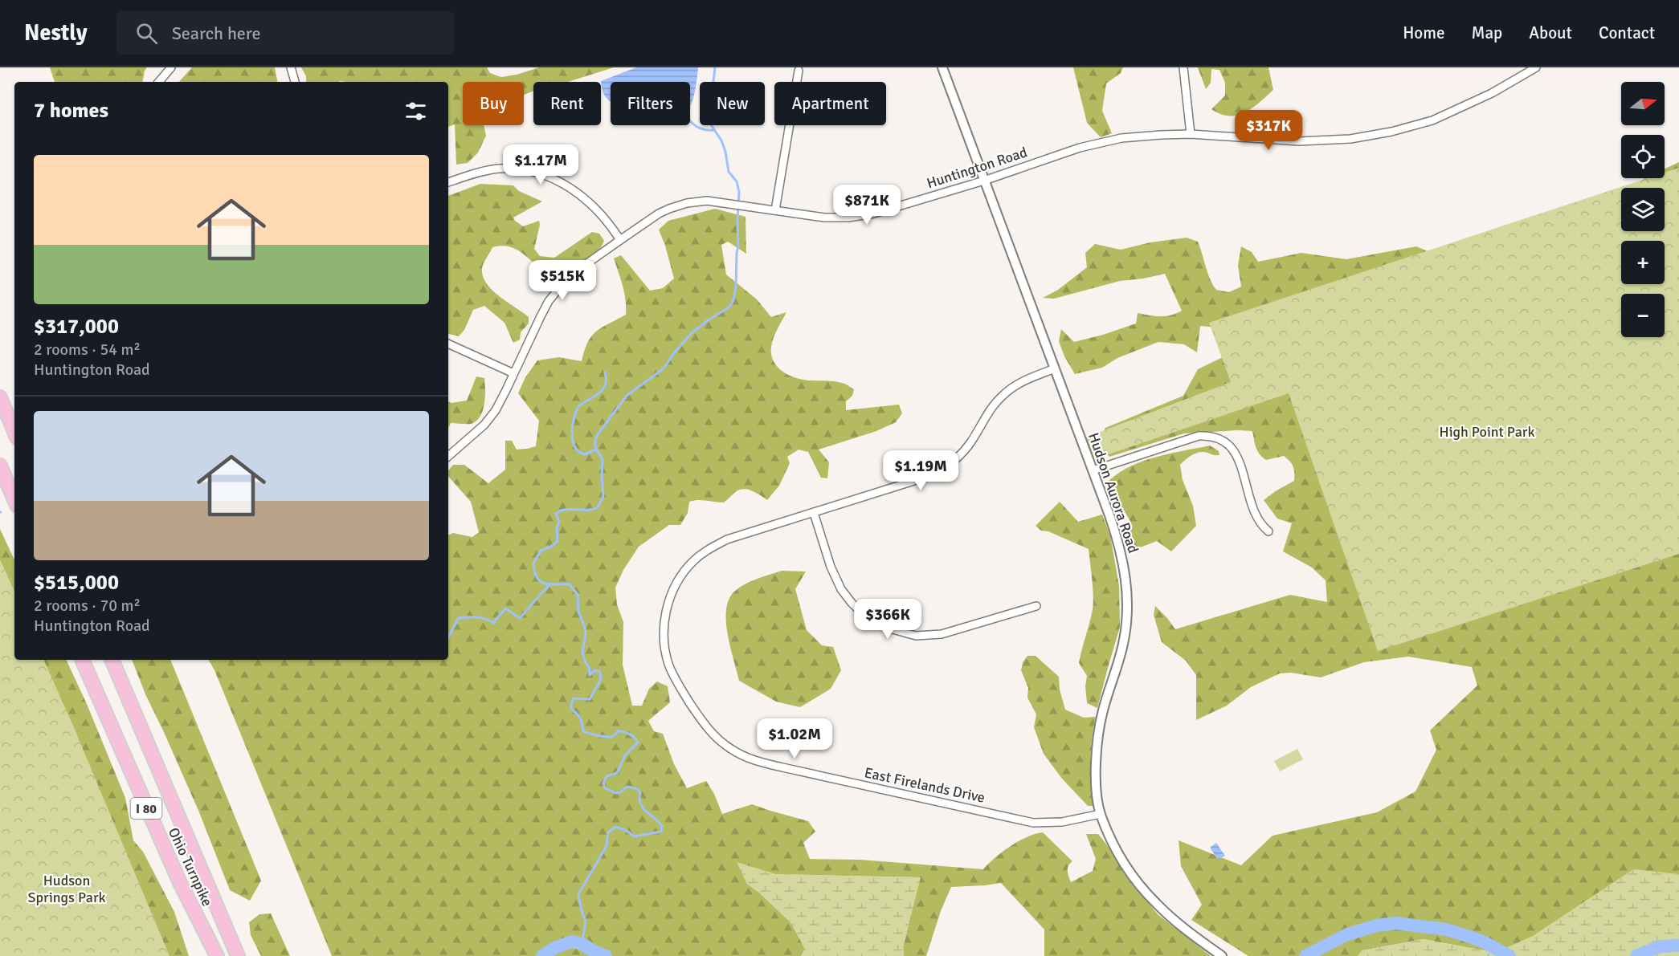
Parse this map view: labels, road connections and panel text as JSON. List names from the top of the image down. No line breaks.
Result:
{"streets":{"highway":["I 80","Ohio Turnpike"],"street":["Huntington Road","Hudson Aurora Road","East Firelands Drive"]},"crossings":[["Huntington Road","Hudson Aurora Road"],["Hudson Aurora Road","East Firelands Drive"]],"parks":["High Point Park","Hudson Springs Park"],"north":"right","page":{"header":"Nestly","search":"Search here","nav":["Home","Map","About","Contact"],"map_buttons":["+","−"],"chip":["Buy","Rent","Filters","New","Apartment"],"heading":"7 homes","price":["$317K","$1.17M","$871K","$515K","$1.19M","$366K","$1.02M"],"list":[{"name":"$317,000","note":"2 rooms · 54 m² · Huntington Road"},{"name":"$515,000","note":"2 rooms · 70 m² · Huntington Road"}]}}
